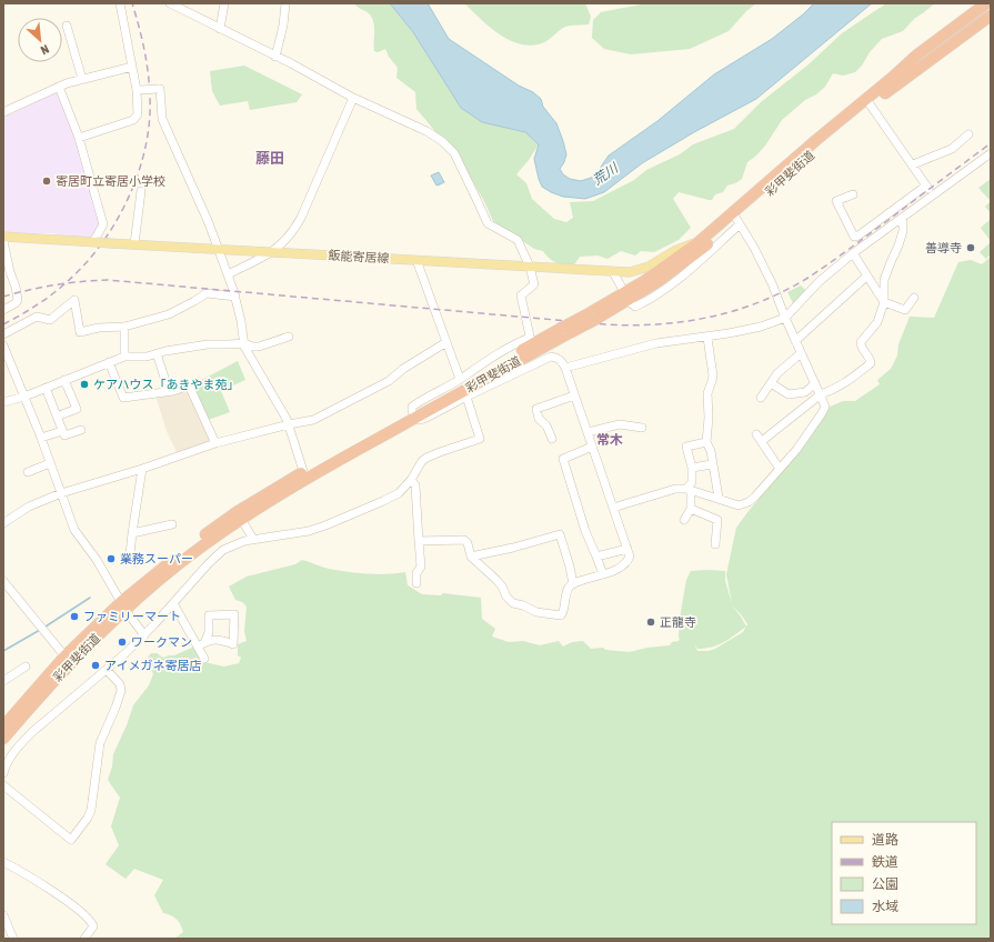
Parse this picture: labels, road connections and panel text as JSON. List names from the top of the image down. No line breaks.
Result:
{"streets":{"highway":["彩甲斐街道"],"main road":["飯能寄居線"]},"crossings":[["彩甲斐街道","飯能寄居線"]],"districts":["藤田","常木"],"water":["荒川"],"places":["寄居町立寄居小学校","善導寺","ケアハウス「あきやま苑」","業務スーパー","ファミリーマート","正龍寺","ワークマン","アイメガネ寄居店"],"legend":["道路","鉄道","公園","水域"],"north":"bottom right"}
